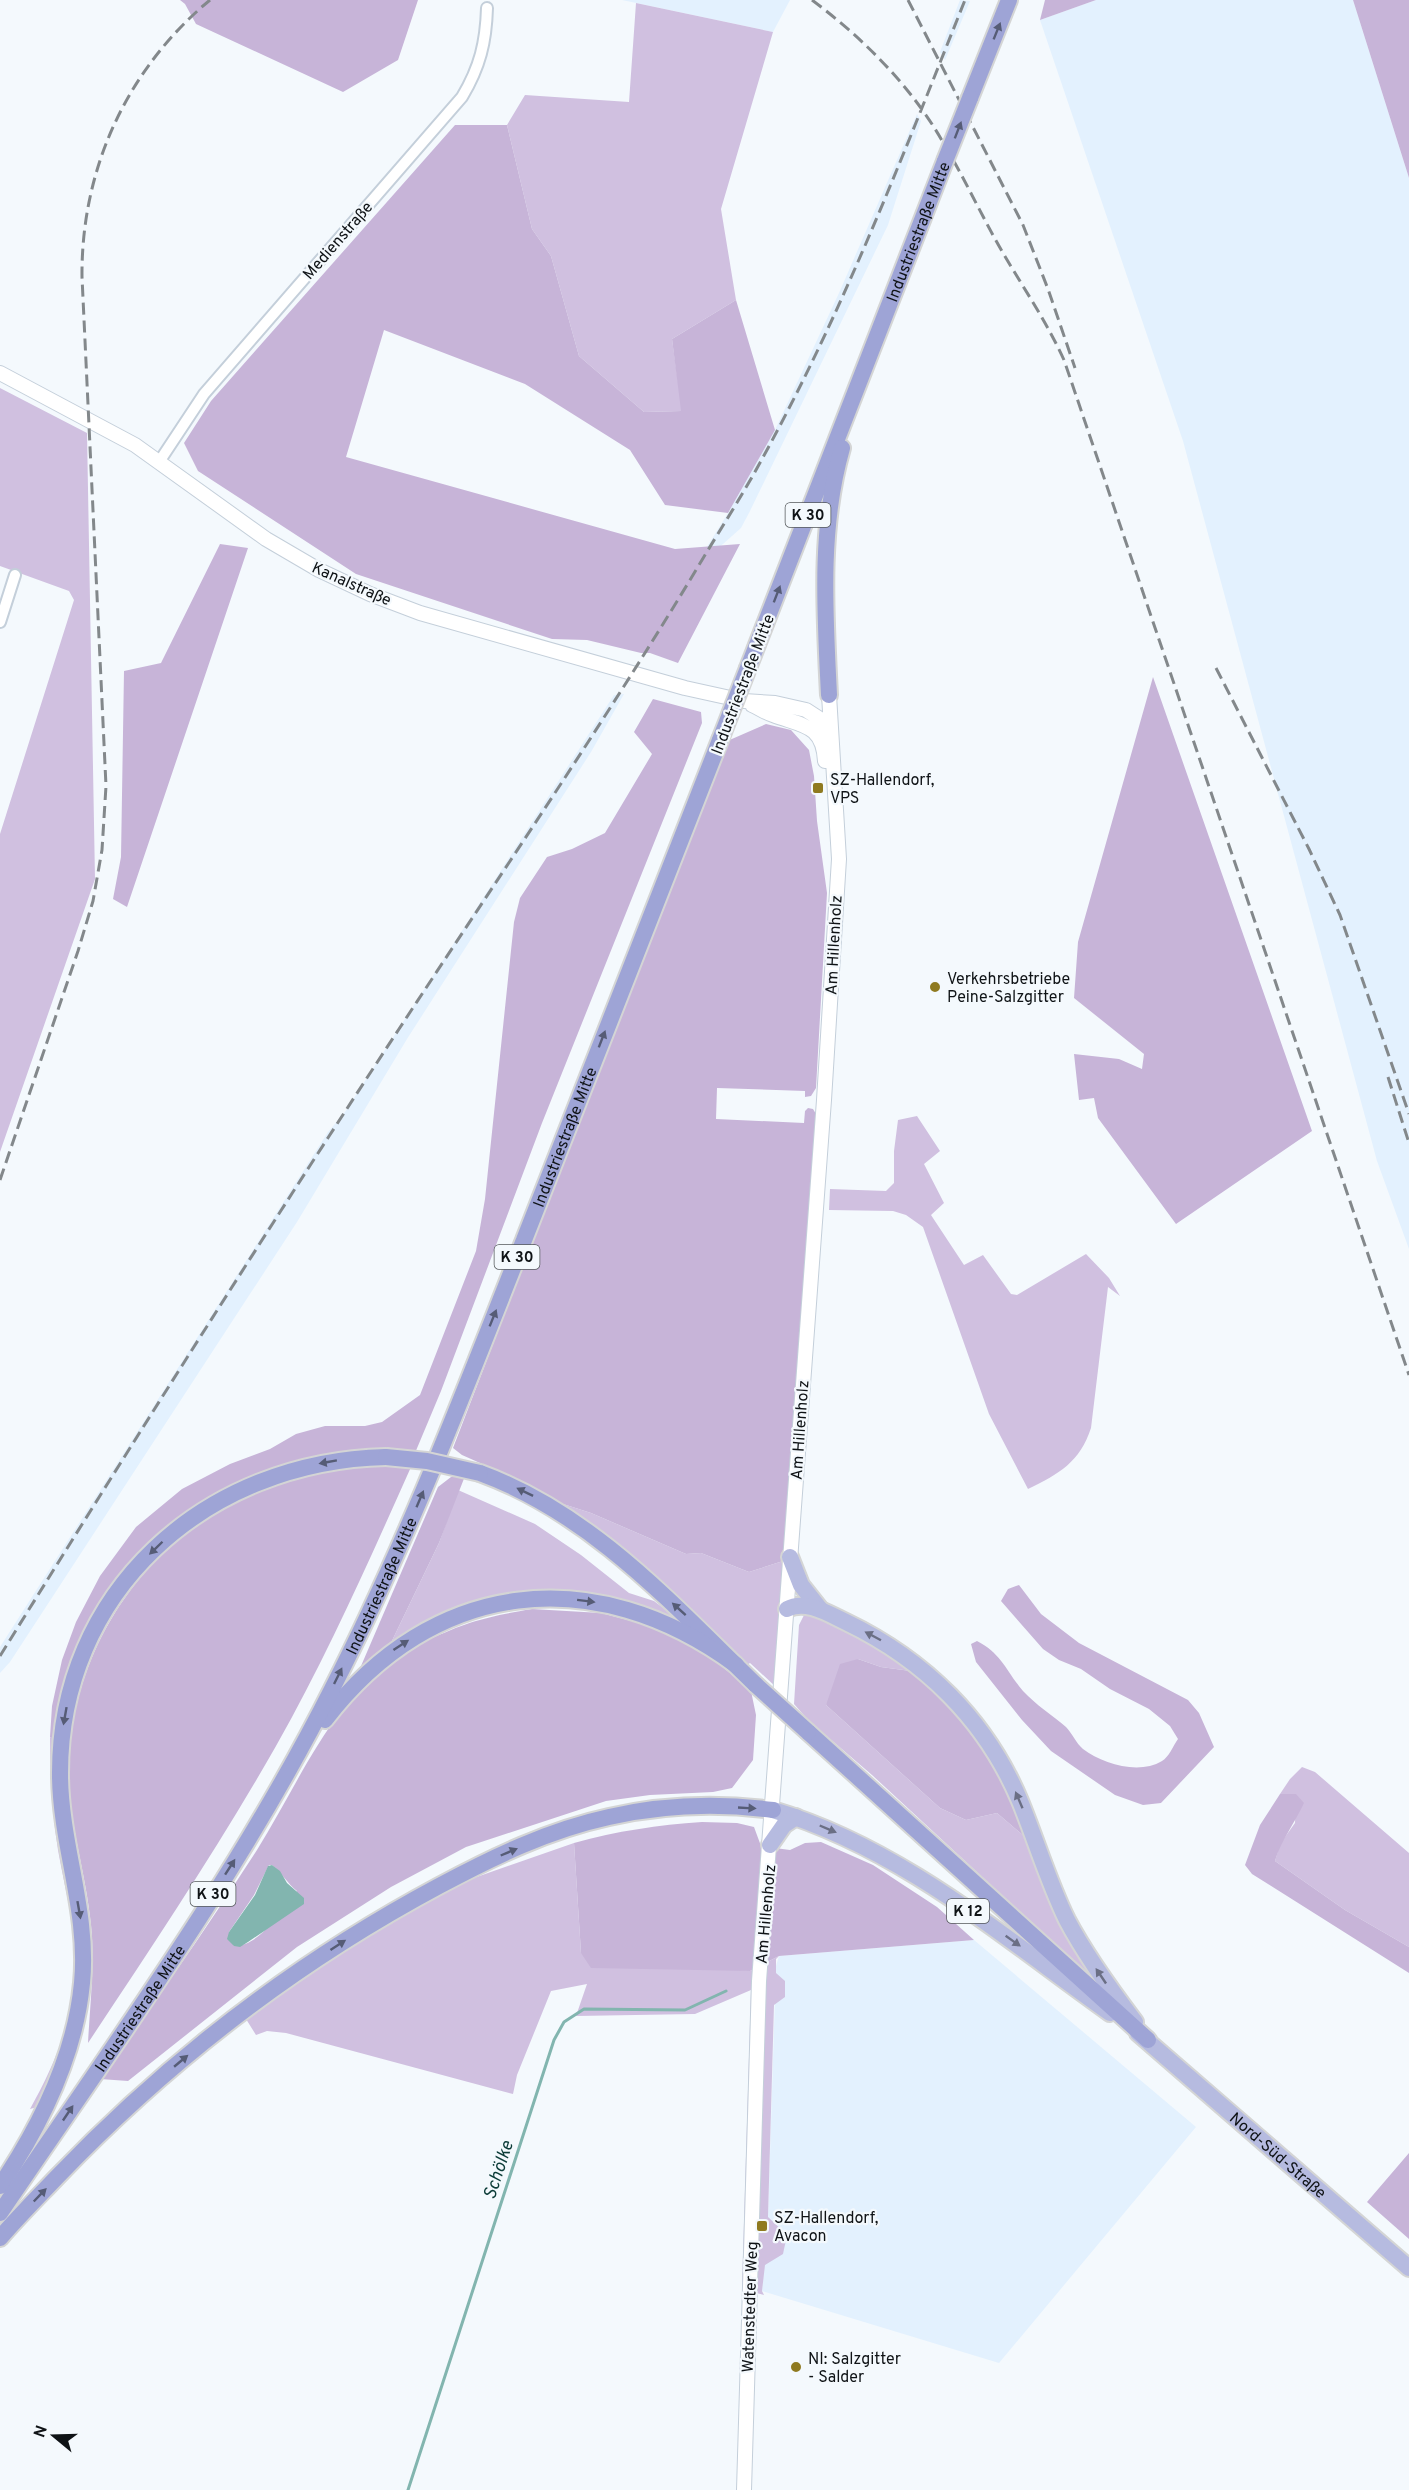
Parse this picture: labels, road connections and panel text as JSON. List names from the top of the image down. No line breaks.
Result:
{"streets":{"highway":["Industriestraße Mitte","K 30"],"main road":["K 12","Nord-Süd-Straße"],"street":["Medienstraße","Kanalstraße","Am Hillenholz","Watenstedter Weg"]},"crossings":[["Medienstraße","Kanalstraße"],["Kanalstraße","Am Hillenholz"],["Am Hillenholz","K 12"],["Am Hillenholz","Watenstedter Weg"],["K 12","Nord-Süd-Straße"]],"one_way":["Industriestraße Mitte"],"water":["Schölke"],"places":{"transit":["SZ-Hallendorf, VPS","SZ-Hallendorf, Avacon"],"other":["Verkehrsbetriebe Peine-Salzgitter","NI: Salzgitter - Salder"]},"north":"left"}
